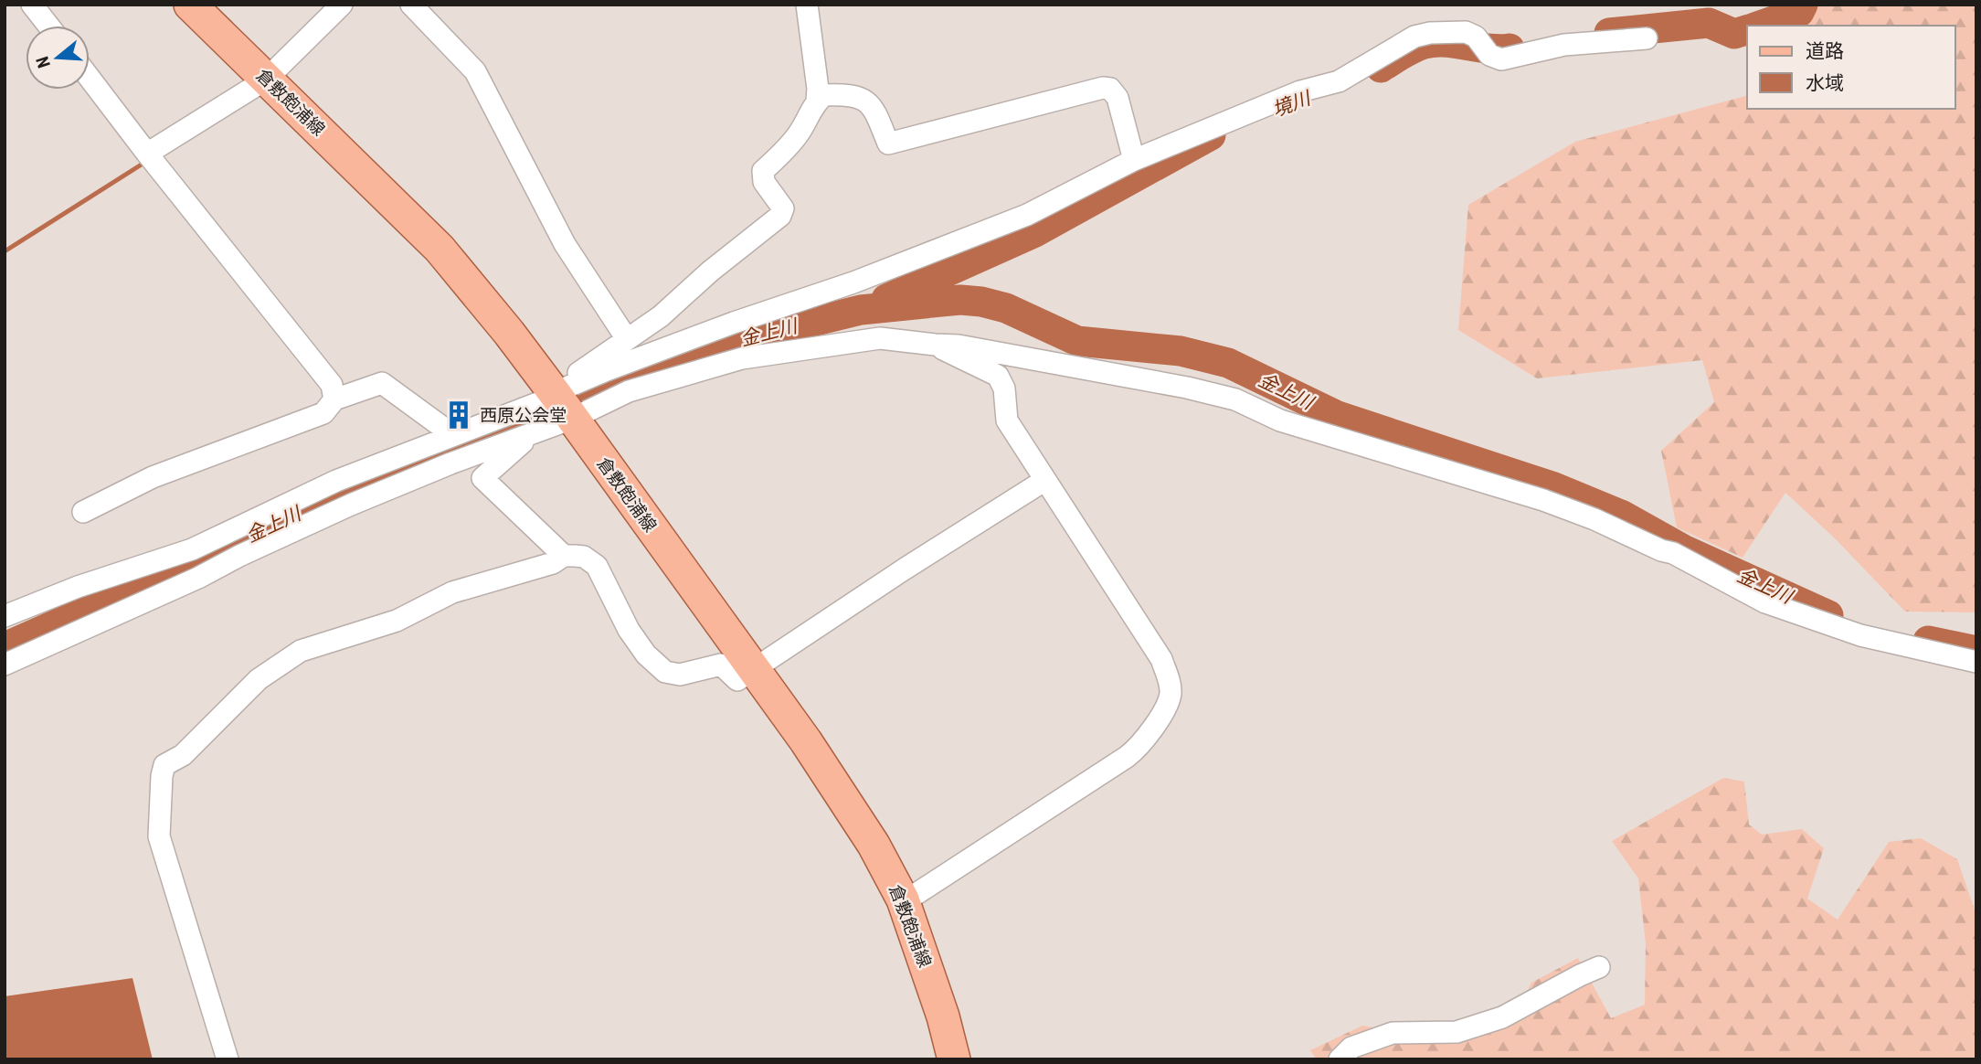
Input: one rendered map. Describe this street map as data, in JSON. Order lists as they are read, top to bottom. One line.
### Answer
{"streets":{"main road":["倉敷飽浦線"]},"water":["境川","金上川"],"places":{"building":["西原公会堂"]},"legend":["道路","水域"],"north":"left"}
